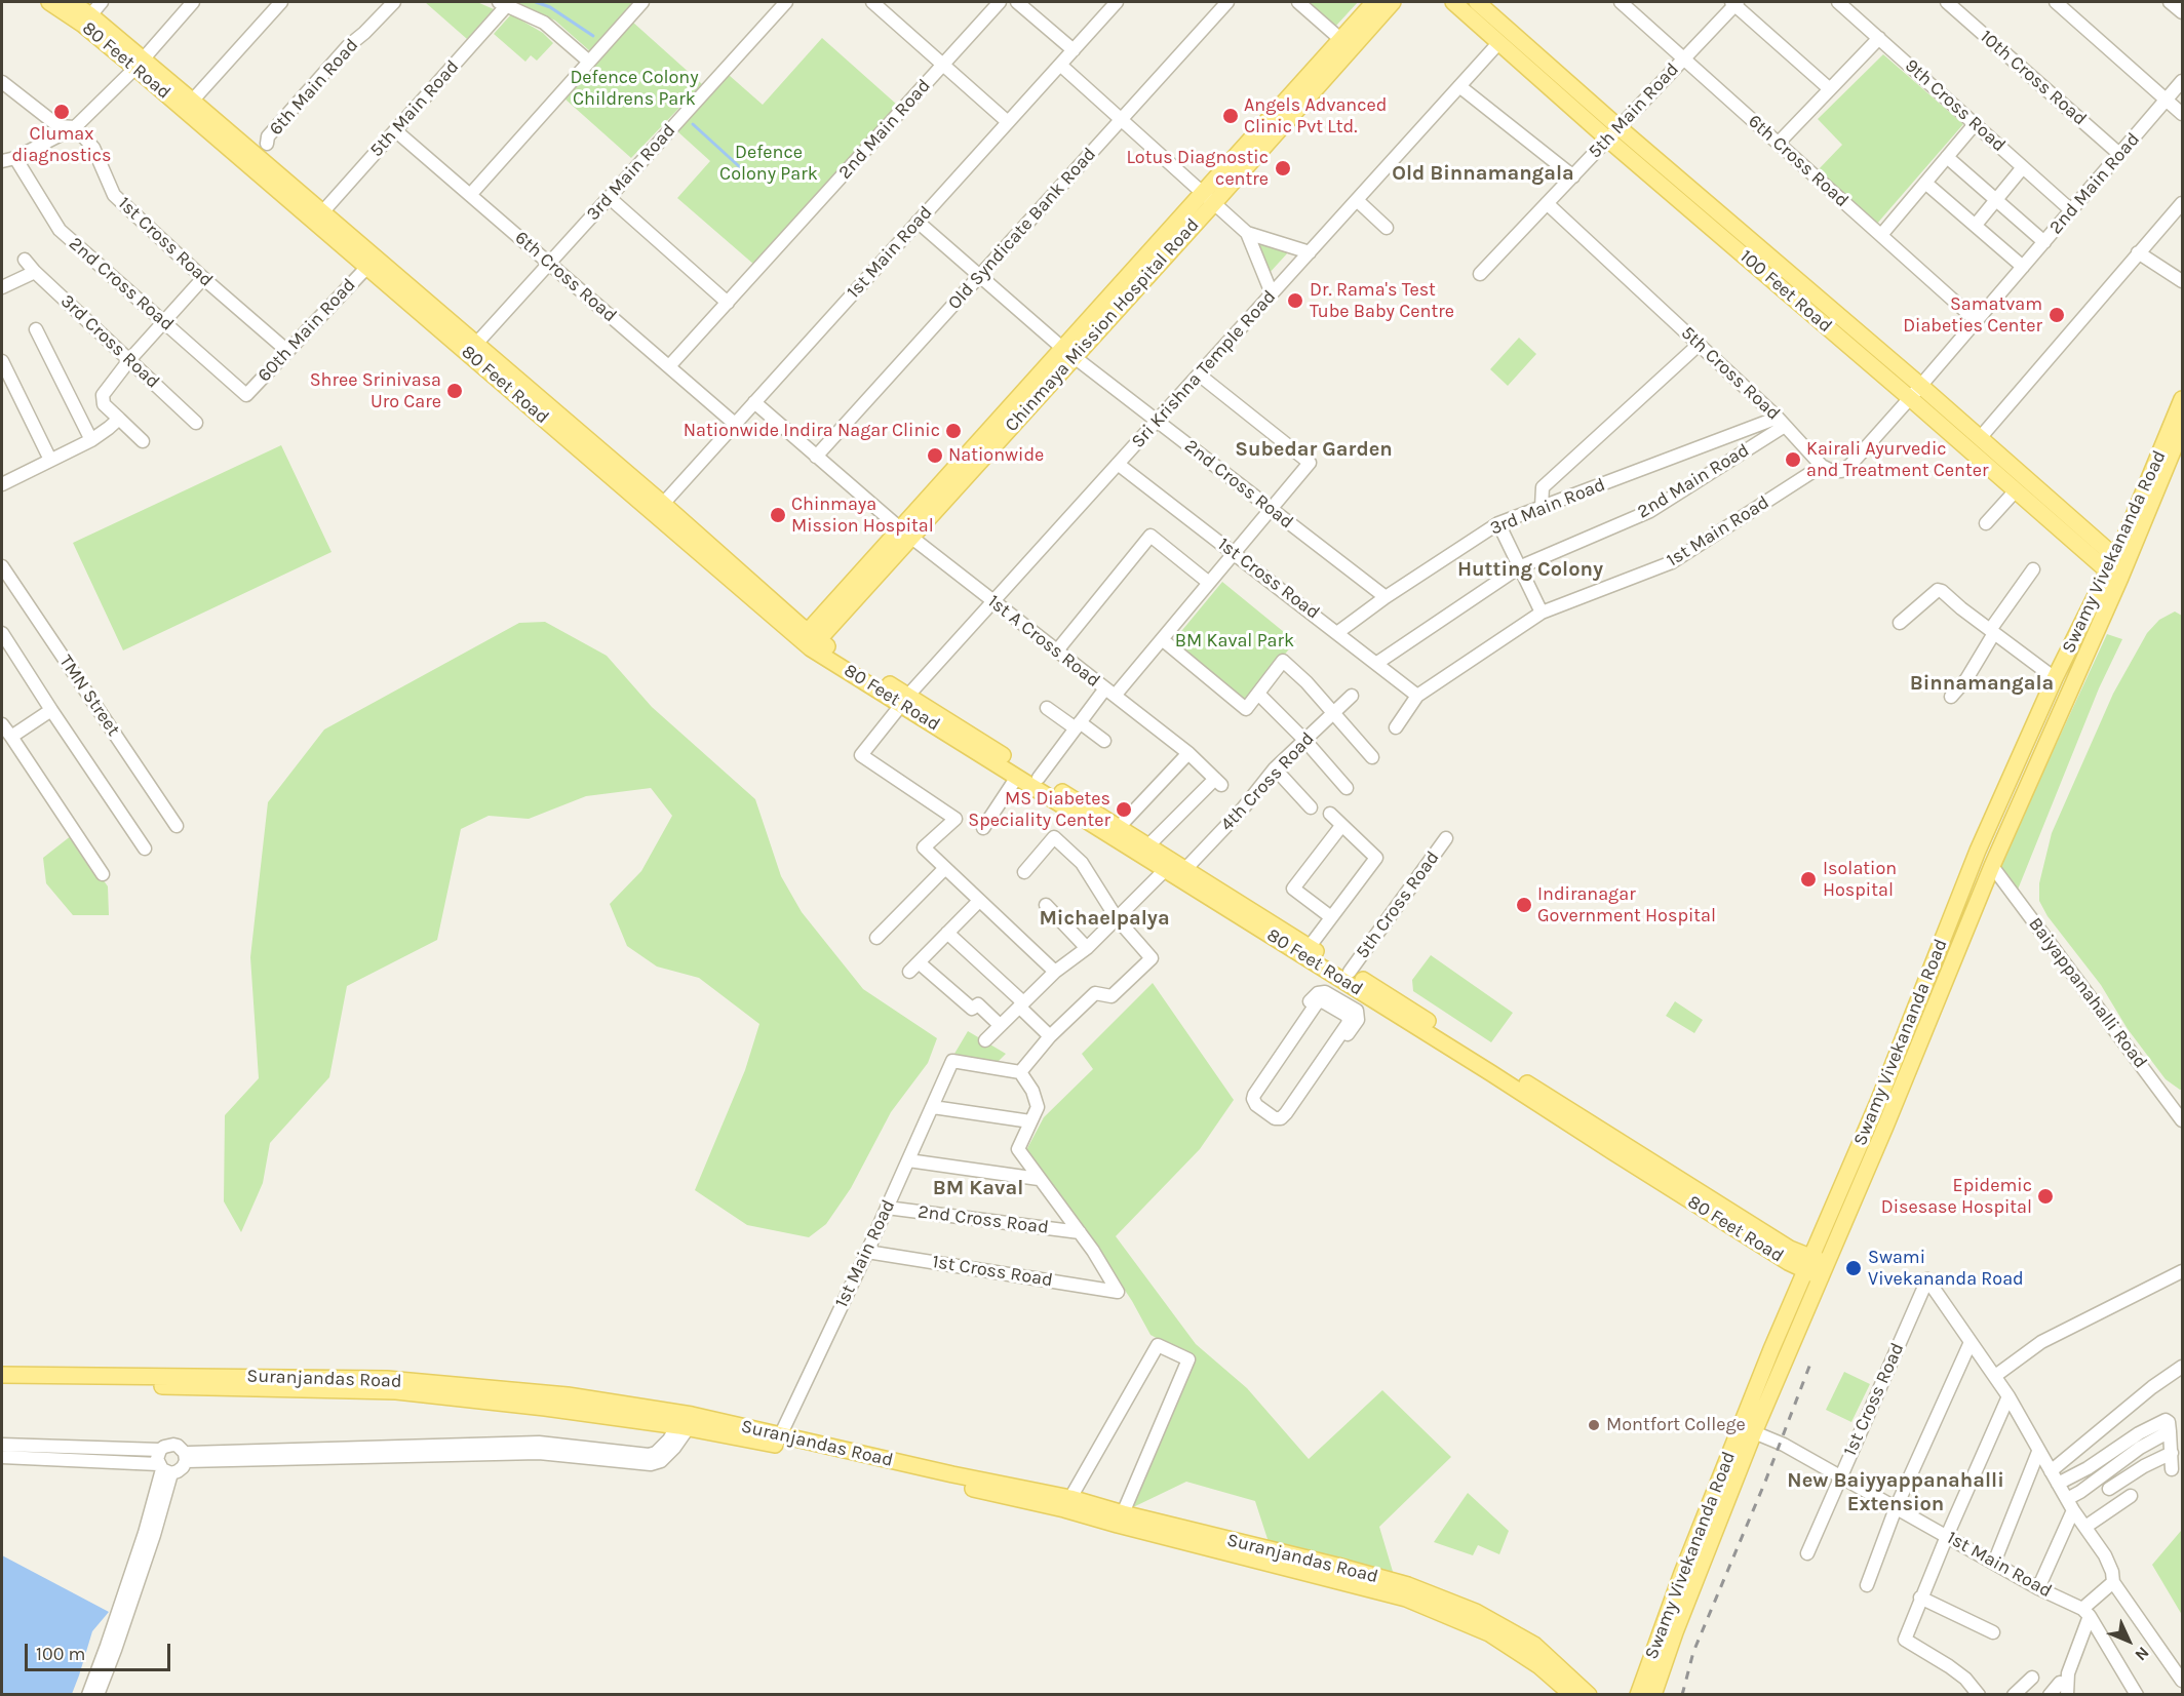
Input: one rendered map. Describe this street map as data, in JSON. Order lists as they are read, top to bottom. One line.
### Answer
{"streets":{"main road":["80 Feet Road","100 Feet Road","Chinmaya Mission Hospital Road","Swamy Vivekananda Road","Suranjandas Road"],"street":["10th Cross Road","6th Main Road","9th Cross Road","5th Main Road","2nd Main Road","6th Cross Road","3rd Main Road","Old Syndicate Bank Road","1st Cross Road","1st Main Road","2nd Cross Road","60th Main Road","3rd Cross Road","Sri Krishna Temple Road","5th Cross Road","1st A Cross Road","TMN Street","4th Cross Road","Baiyappanahalli Road"]},"crossings":[["80 Feet Road","6th Main Road"],["80 Feet Road","5th Main Road"],["80 Feet Road","3rd Main Road"],["80 Feet Road","1st Main Road"],["80 Feet Road","Chinmaya Mission Hospital Road"],["80 Feet Road","60th Main Road"],["80 Feet Road","Sri Krishna Temple Road"],["80 Feet Road","5th Cross Road"],["80 Feet Road","Swamy Vivekananda Road"],["80 Feet Road","1st A Cross Road"],["80 Feet Road","4th Cross Road"],["10th Cross Road","2nd Main Road"],["9th Cross Road","2nd Main Road"],["5th Main Road","6th Cross Road"],["5th Main Road","100 Feet Road"],["5th Main Road","5th Cross Road"],["2nd Main Road","6th Cross Road"],["2nd Main Road","3rd Main Road"],["2nd Main Road","1st Cross Road"],["2nd Main Road","100 Feet Road"],["2nd Main Road","5th Cross Road"],["6th Cross Road","3rd Main Road"],["6th Cross Road","1st Main Road"],["3rd Main Road","1st Cross Road"],["3rd Main Road","2nd Cross Road"],["3rd Main Road","5th Cross Road"],["1st Cross Road","1st Main Road"],["1st Cross Road","2nd Cross Road"],["1st Cross Road","60th Main Road"],["1st Cross Road","Sri Krishna Temple Road"],["1st Main Road","2nd Cross Road"],["1st Main Road","5th Cross Road"],["1st Main Road","Swamy Vivekananda Road"],["1st Main Road","Suranjandas Road"],["2nd Cross Road","Chinmaya Mission Hospital Road"],["2nd Cross Road","60th Main Road"],["2nd Cross Road","Sri Krishna Temple Road"],["100 Feet Road","Sri Krishna Temple Road"],["100 Feet Road","Swamy Vivekananda Road"],["Chinmaya Mission Hospital Road","1st A Cross Road"],["Sri Krishna Temple Road","1st A Cross Road"],["Swamy Vivekananda Road","Baiyappanahalli Road"]],"districts":["Old Binnamangala","Subedar Garden","Hutting Colony","Binnamangala","Michaelpalya","BM Kaval","New Baiyyappanahalli Extension"],"parks":["Defence Colony Childrens Park","Defence Colony Park","BM Kaval Park"],"places":["Clumax diagnostics","Angels Advanced Clinic Pvt Ltd.","Lotus Diagnostic centre","Dr. Rama's Test Tube Baby Centre","Samatvam Diabeties Center","Shree Srinivasa Uro Care","Nationwide Indira Nagar Clinic","Nationwide","Kairali Ayurvedic and Treatment Center","Chinmaya Mission Hospital","MS Diabetes Speciality Center","Isolation Hospital","Indiranagar Government Hospital","Epidemic Disesase Hospital","Swami Vivekananda Road","Montfort College"],"scale_bar":"100 m","north":"bottom right"}
